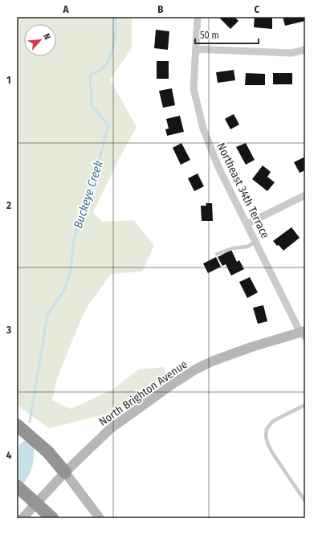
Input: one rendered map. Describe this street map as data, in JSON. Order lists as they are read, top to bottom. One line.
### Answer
{"streets":{"main road":["North Brighton Avenue"],"street":["Northeast 34th Terrace"]},"crossings":[["Northeast 34th Terrace","North Brighton Avenue"]],"water":["Buckeye Creek"],"scale_bar":"50 m","north":"top right","grid":{"columns":["A","B","C"],"rows":["1","2","3","4"]}}
